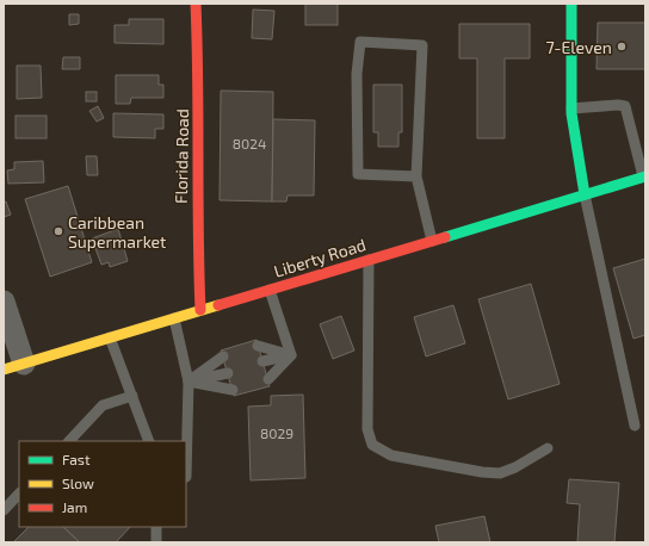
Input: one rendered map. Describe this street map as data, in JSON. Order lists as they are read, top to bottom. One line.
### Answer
{"streets":{"main road":["Florida Road","Liberty Road"]},"crossings":[["Florida Road","Liberty Road"]],"places":["7-Eleven","Caribbean Supermarket"],"house_numbers":["8024","8029"],"legend":["Fast","Slow","Jam"]}
